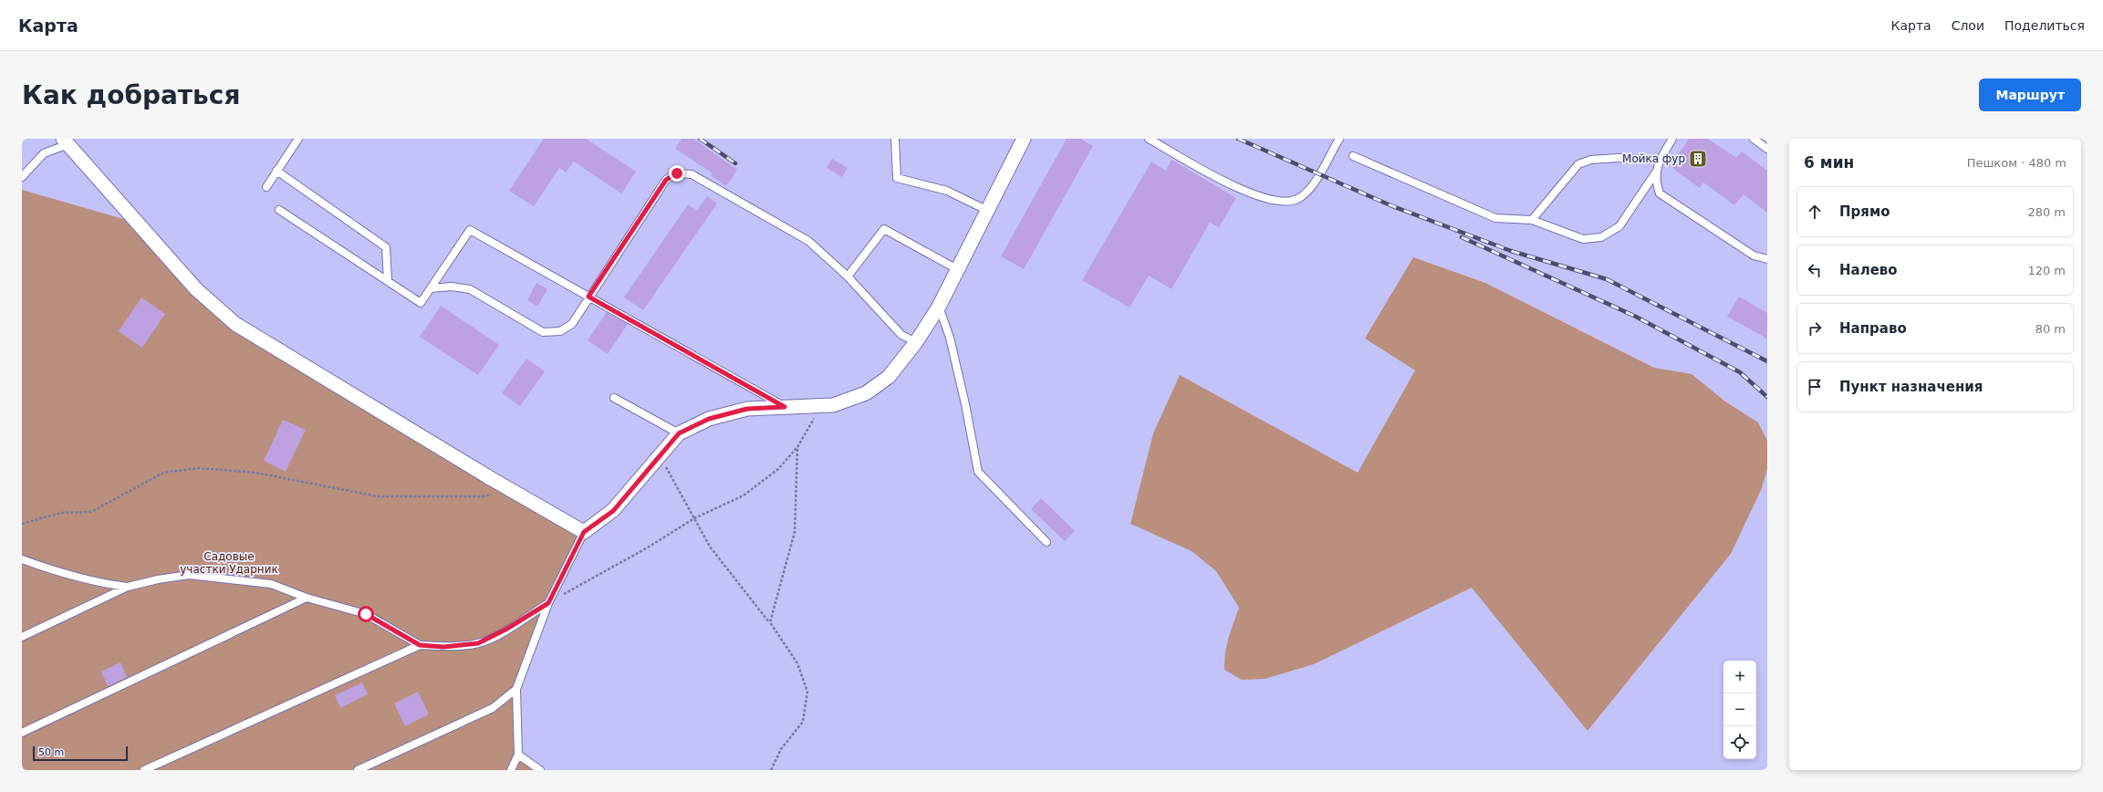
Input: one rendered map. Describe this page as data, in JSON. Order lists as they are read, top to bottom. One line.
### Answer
{"parks":["Садовые участки Ударник"],"places":{"building":["Мойка фур"]},"scale_bar":"50 m","page":{"header":"Карта","nav":["Карта","Слои","Поделиться"],"buttons":"Маршрут","title":"Как добраться","heading":["6 мин","Пешком · 480 m"],"list":[["Прямо","280 m"],["Налево","120 m"],["Направо","80 m"],"Пункт назначения"],"map_buttons":["+","−"],"scale":"50 m"}}
